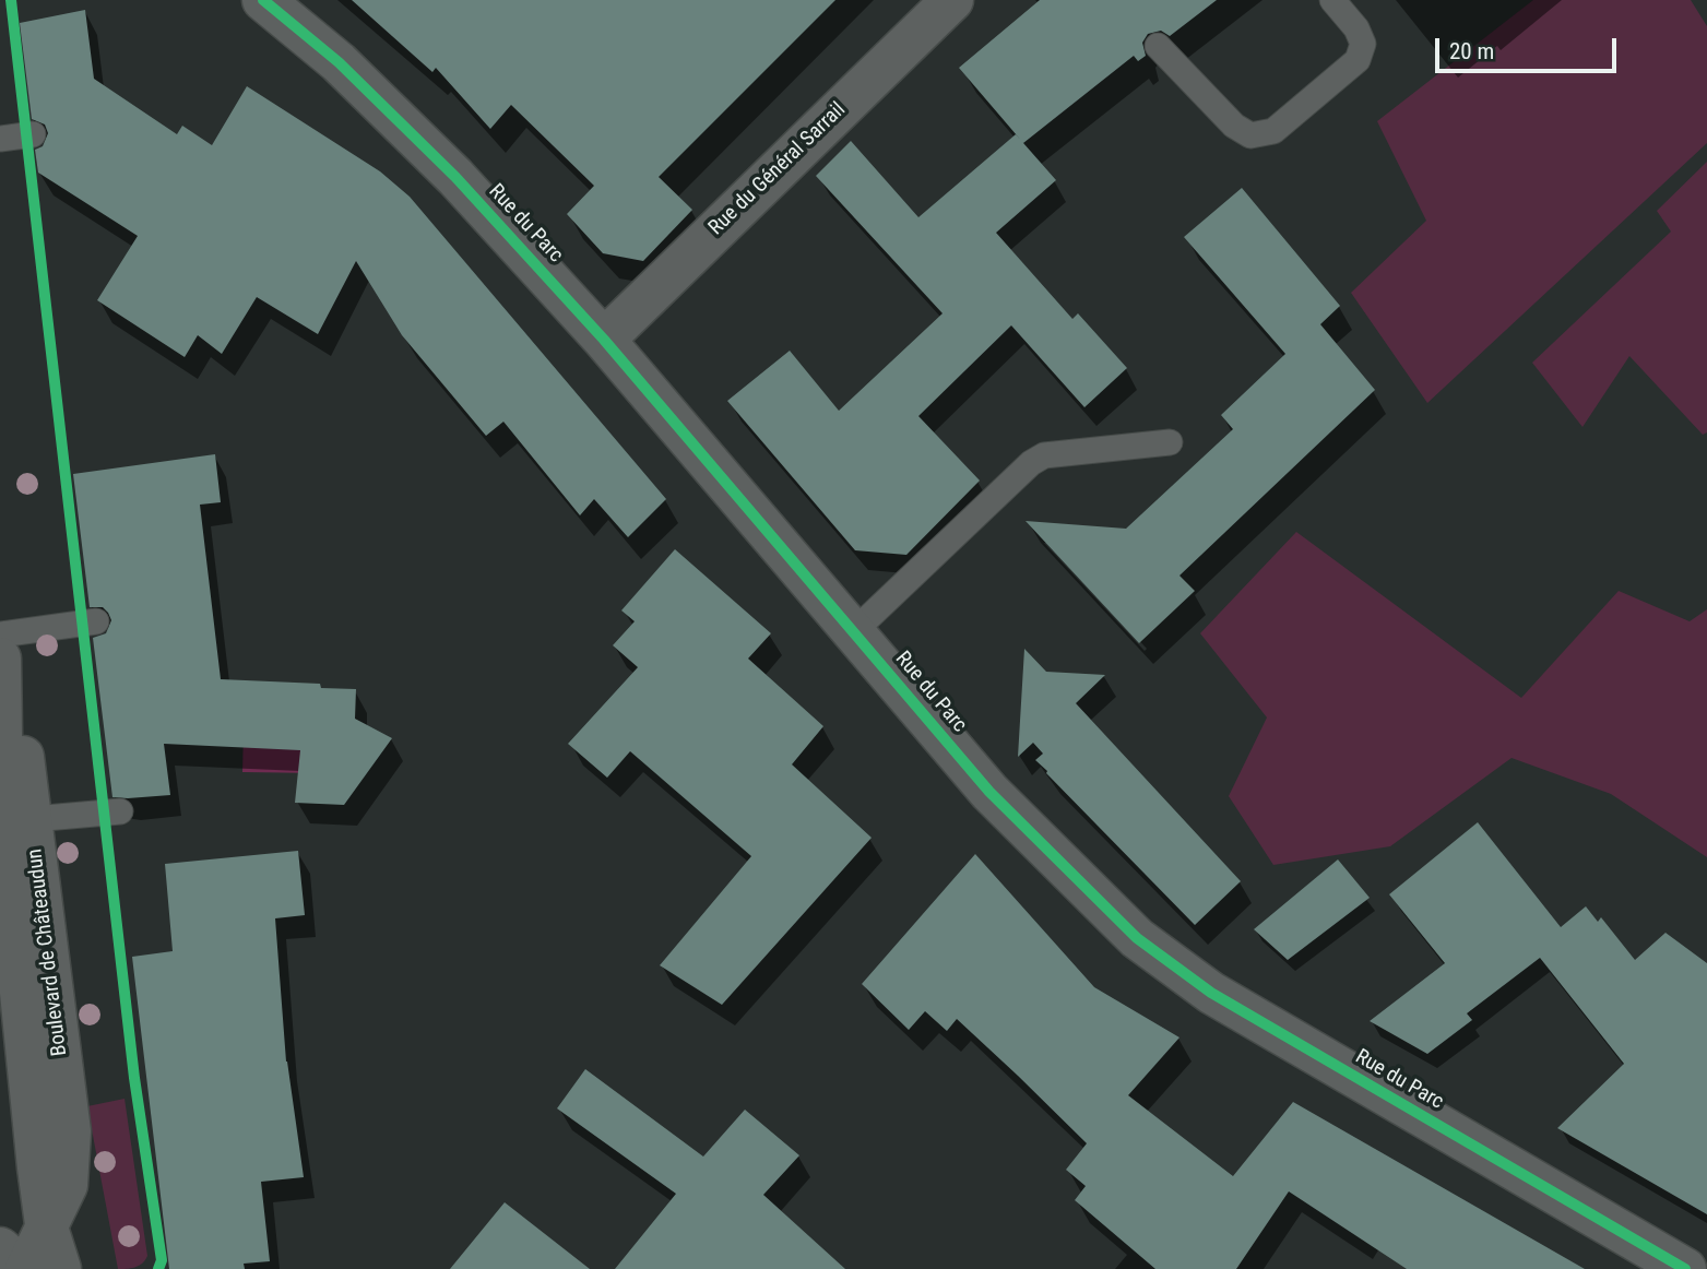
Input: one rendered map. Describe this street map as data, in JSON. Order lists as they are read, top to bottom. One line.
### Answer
{"streets":{"street":["Rue du Général Sarrail","Rue du Parc","Boulevard de Châteaudun"]},"crossings":[["Rue du Général Sarrail","Rue du Parc"]],"scale_bar":"20 m"}
